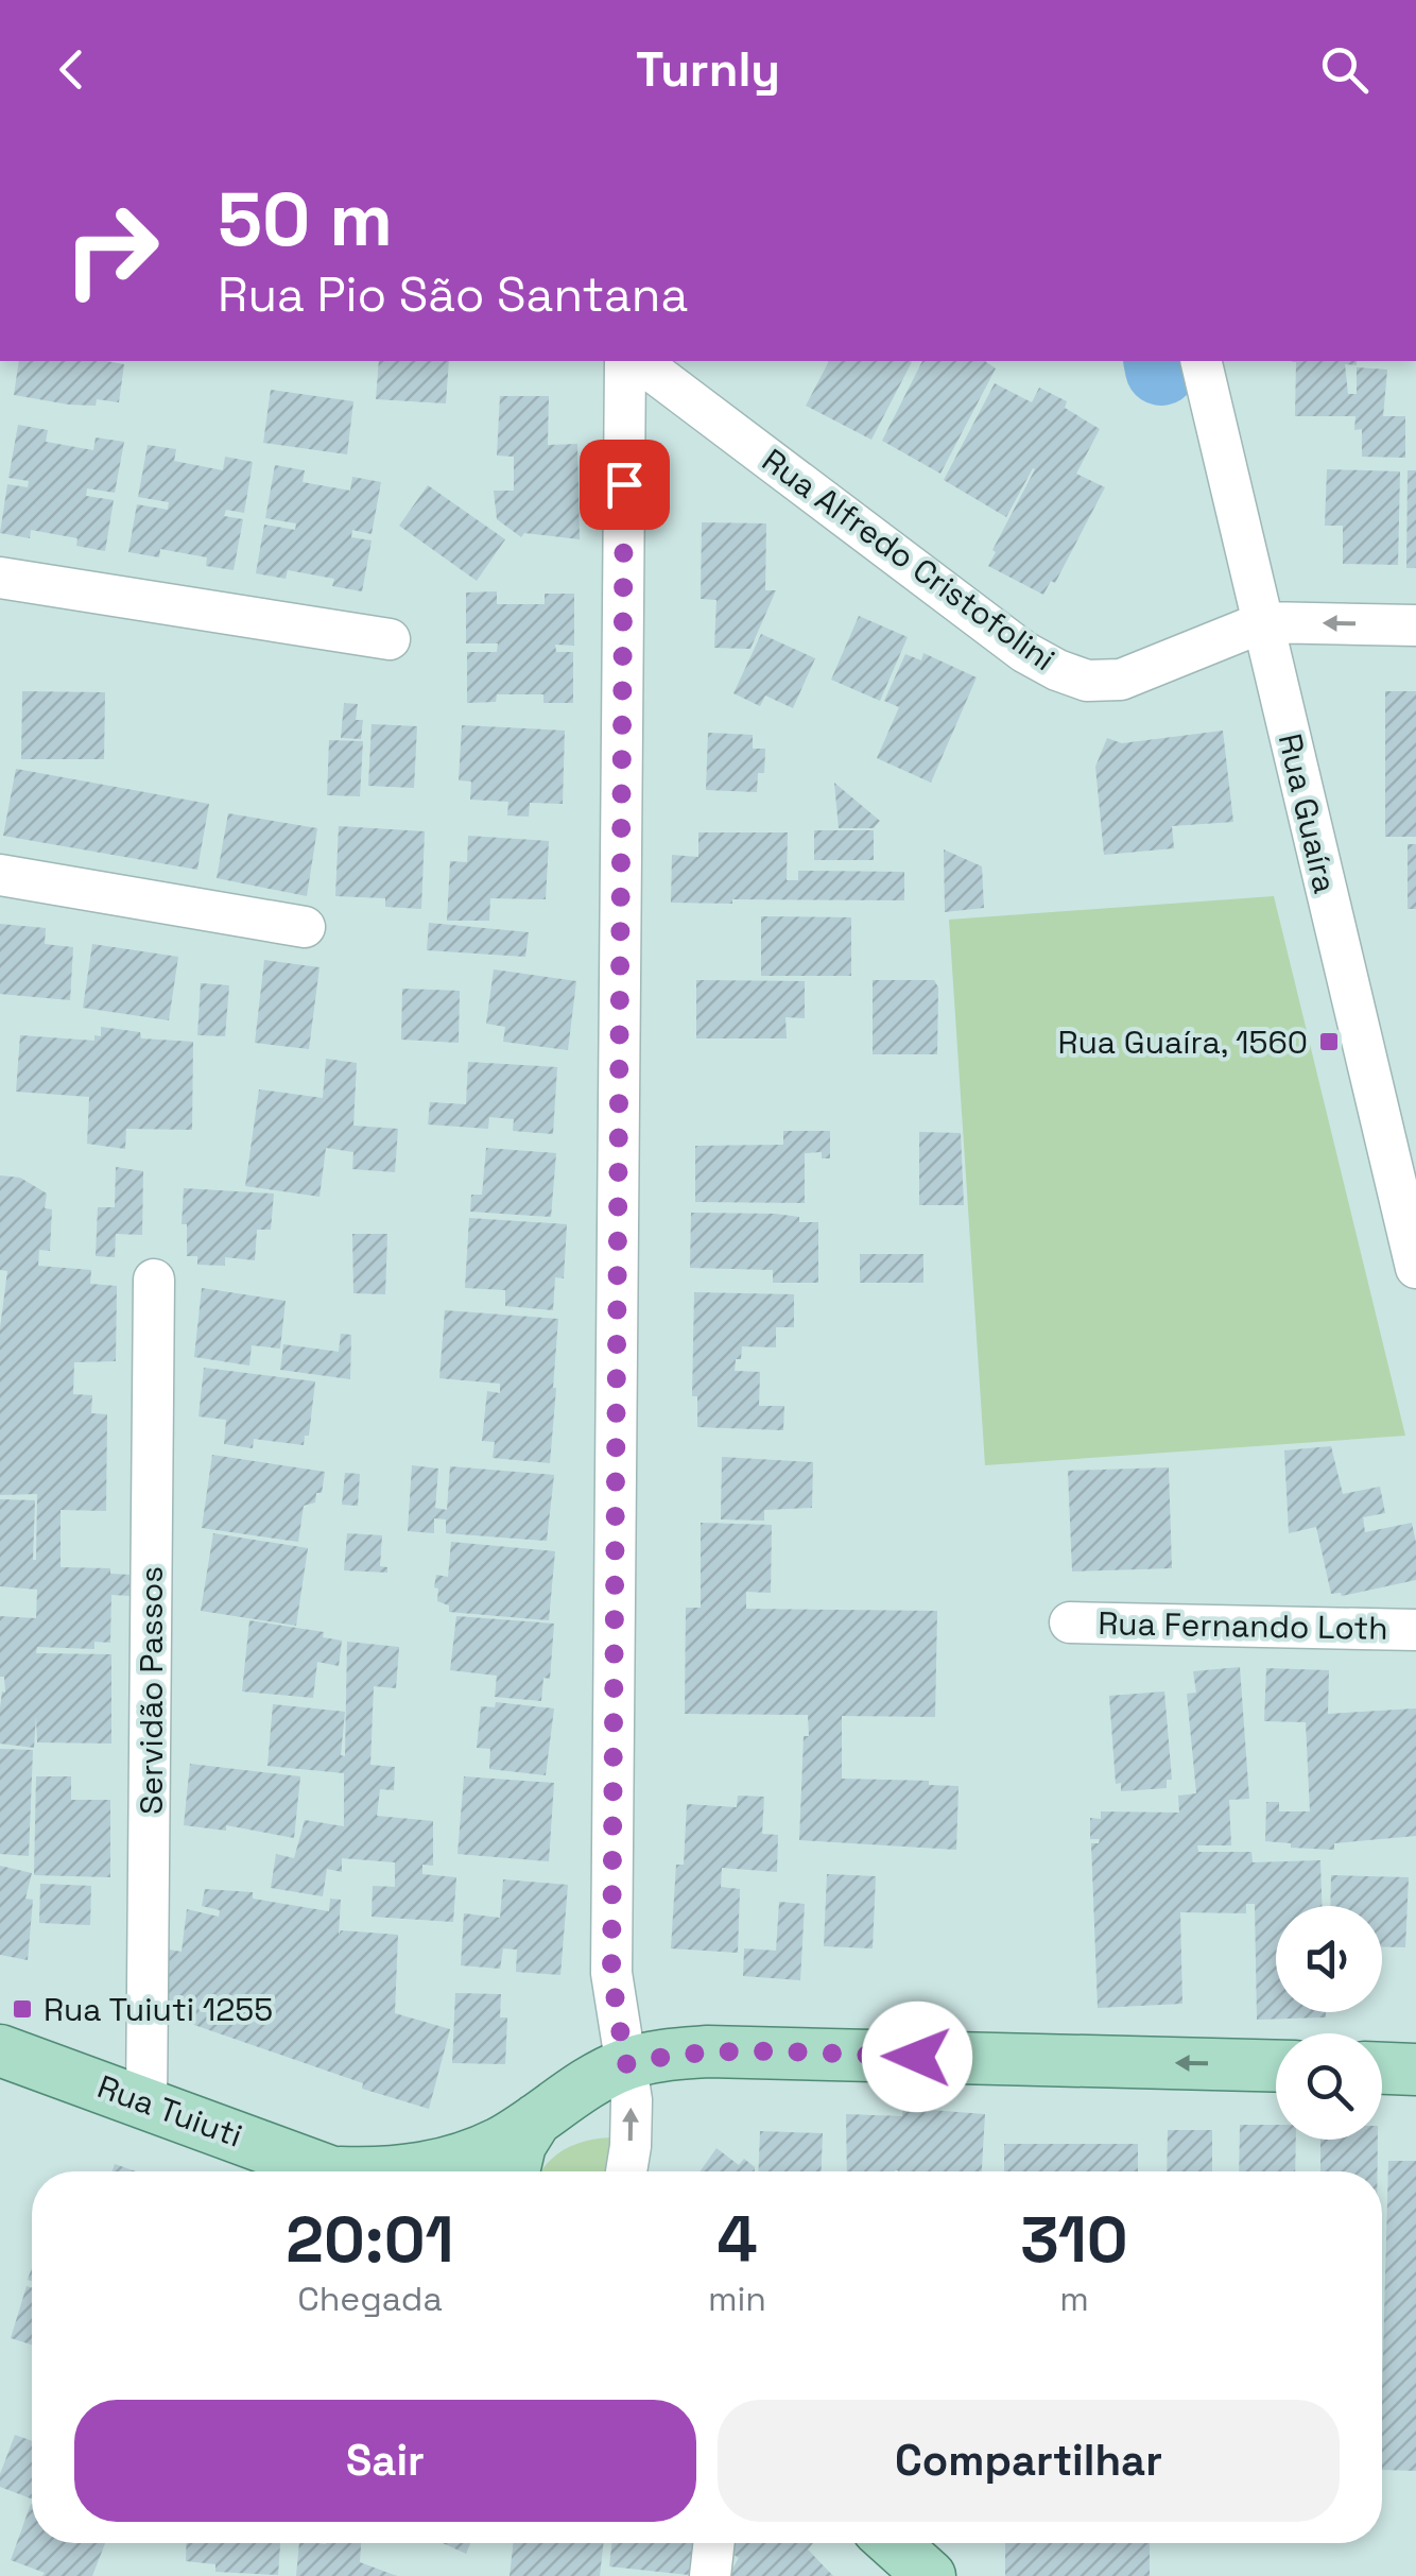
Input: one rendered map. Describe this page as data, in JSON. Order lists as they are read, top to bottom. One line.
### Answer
{"streets":{"main road":["Rua Tuiuti"],"street":["Rua Alfredo Cristofolini","Rua Guaíra","Rua Fernando Loth","Servidão Passos"]},"crossings":[["Rua Alfredo Cristofolini","Rua Guaíra"],["Servidão Passos","Rua Tuiuti"]],"one_way":["Rua Tuiuti"],"places":{"transit":["Rua Guaíra, 1560","Rua Tuiuti 1255"]},"page":{"header":"Turnly","turn":["50 m","Rua Pio São Santana"],"eta":["20:01","Chegada","4","min","310","m"],"buttons":["Sair","Compartilhar"]}}
